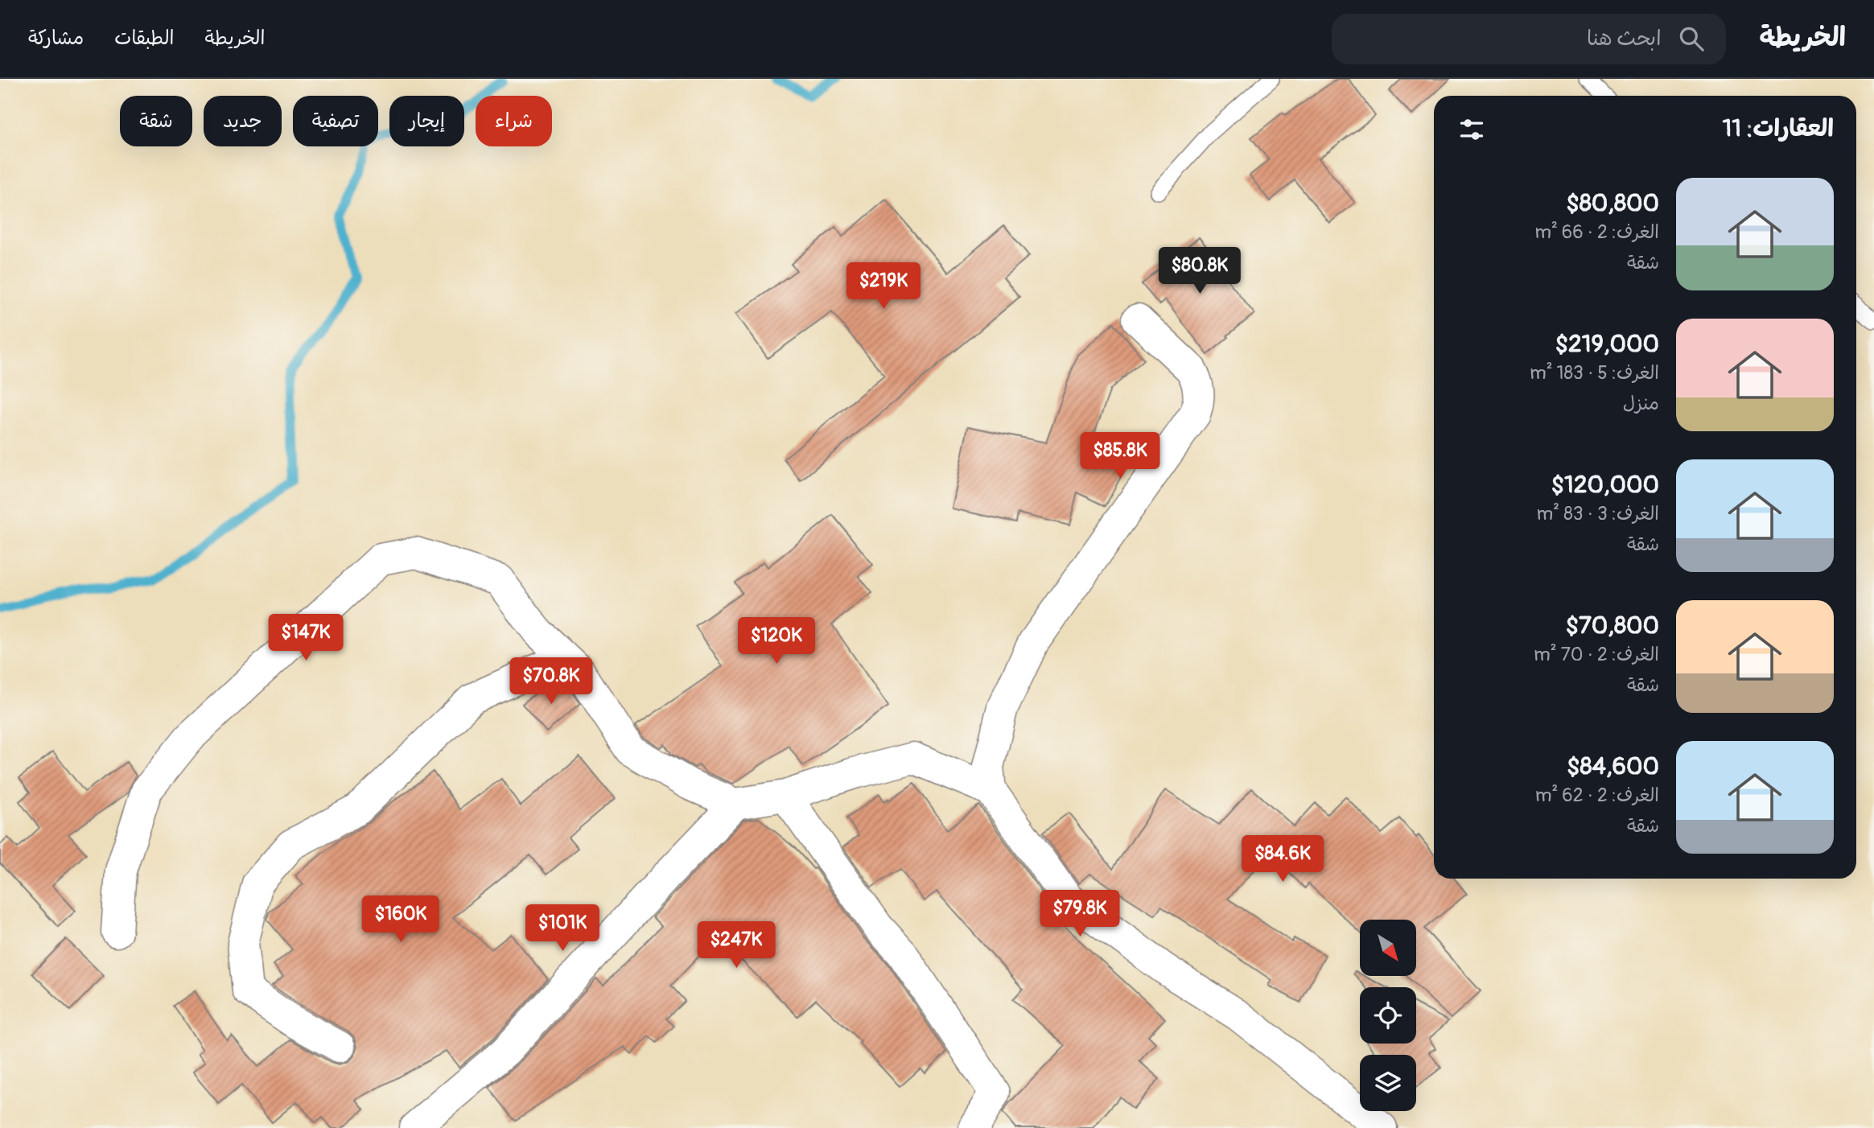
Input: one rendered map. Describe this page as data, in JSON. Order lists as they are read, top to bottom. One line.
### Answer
{"north":"bottom right","page":{"header":"الخريطة","search":"ابحث هنا","nav":["الخريطة","الطبقات","مشاركة"],"chip":["شراء","إيجار","تصفية","جديد","شقة"],"heading":"العقارات: 11","list":[{"name":"$80,800","note":"الغرف: 2 · 66 m² · شقة"},{"name":"$219,000","note":"الغرف: 5 · 183 m² · منزل"},{"name":"$120,000","note":"الغرف: 3 · 83 m² · شقة"},{"name":"$70,800","note":"الغرف: 2 · 70 m² · شقة"},{"name":"$84,600","note":"الغرف: 2 · 62 m² · شقة"}],"price":["$80.8K","$219K","$85.8K","$147K","$120K","$70.8K","$84.6K","$79.8K","$160K","$101K","$247K"]}}
